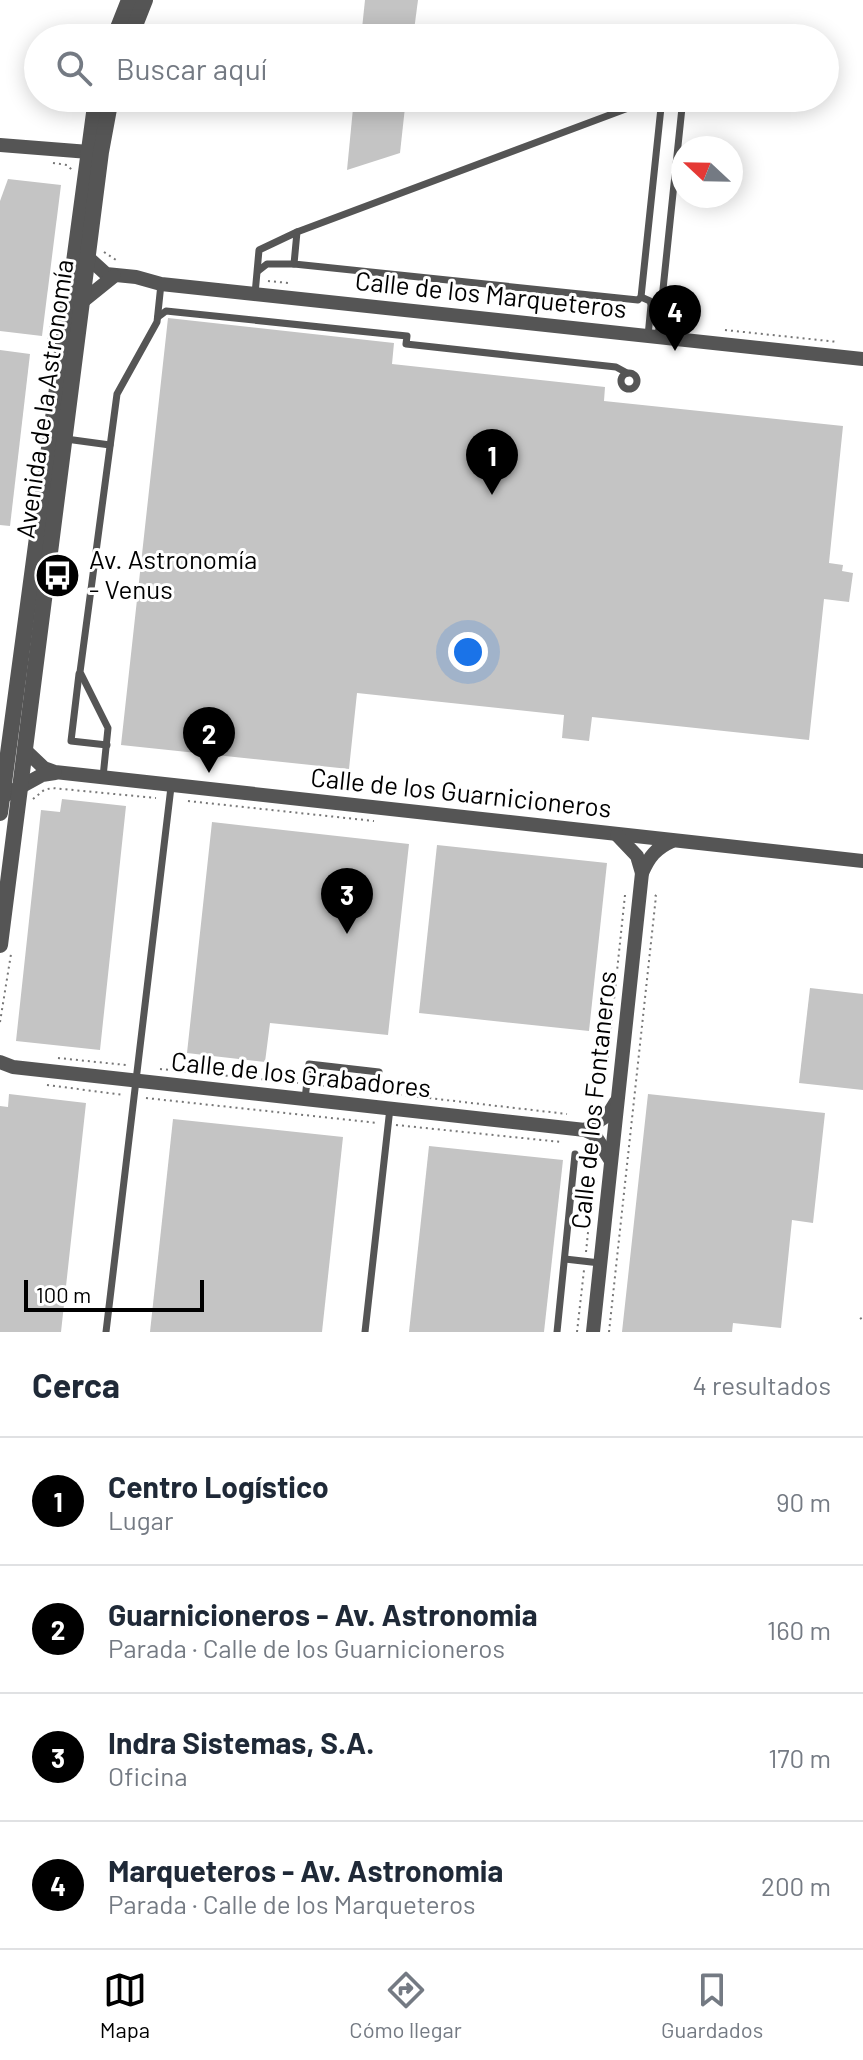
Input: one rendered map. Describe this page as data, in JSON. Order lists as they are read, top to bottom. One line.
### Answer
{"streets":{"street":["Calle de los Marqueteros","Avenida de la Astronomía","Calle de los Guarnicioneros","Calle de los Grabadores","Calle de los Fontaneros"]},"crossings":[["Calle de los Marqueteros","Avenida de la Astronomía"],["Avenida de la Astronomía","Calle de los Guarnicioneros"]],"places":{"bus stop":["Av. Astronomía - Venus"]},"scale_bar":"100 m","north":"left","page":{"search":"Buscar aquí","pins":["4","1","2","3"],"scale":"100 m","heading":["Cerca","4 resultados"],"list":[{"mark":"1","name":"Centro Logístico","note":"Lugar","value":"90 m"},{"mark":"2","name":"Guarnicioneros - Av. Astronomia","note":"Parada · Calle de los Guarnicioneros","value":"160 m"},{"mark":"3","name":"Indra Sistemas, S.A.","note":"Oficina","value":"170 m"},{"mark":"4","name":"Marqueteros - Av. Astronomia","note":"Parada · Calle de los Marqueteros","value":"200 m"}],"nav":["Mapa","Cómo llegar","Guardados"]}}
